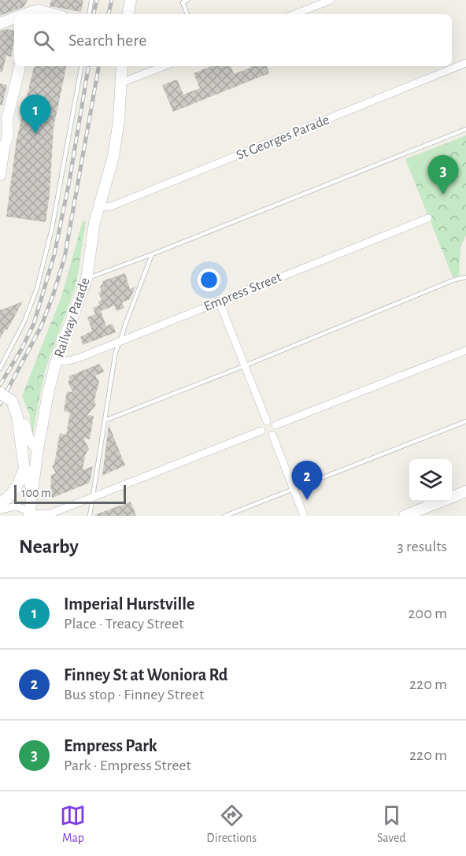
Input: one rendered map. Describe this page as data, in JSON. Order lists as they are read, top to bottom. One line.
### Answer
{"streets":{"street":["St Georges Parade","Empress Street","Railway Parade"]},"crossings":[["St Georges Parade","Railway Parade"],["Empress Street","Railway Parade"]],"scale_bar":"100 m","page":{"search":"Search here","pins":["1","3","2"],"scale":"100 m","heading":["Nearby","3 results"],"list":[{"mark":"1","name":"Imperial Hurstville","note":"Place · Treacy Street","value":"200 m"},{"mark":"2","name":"Finney St at Woniora Rd","note":"Bus stop · Finney Street","value":"220 m"},{"mark":"3","name":"Empress Park","note":"Park · Empress Street","value":"220 m"}],"nav":["Map","Directions","Saved"]}}
